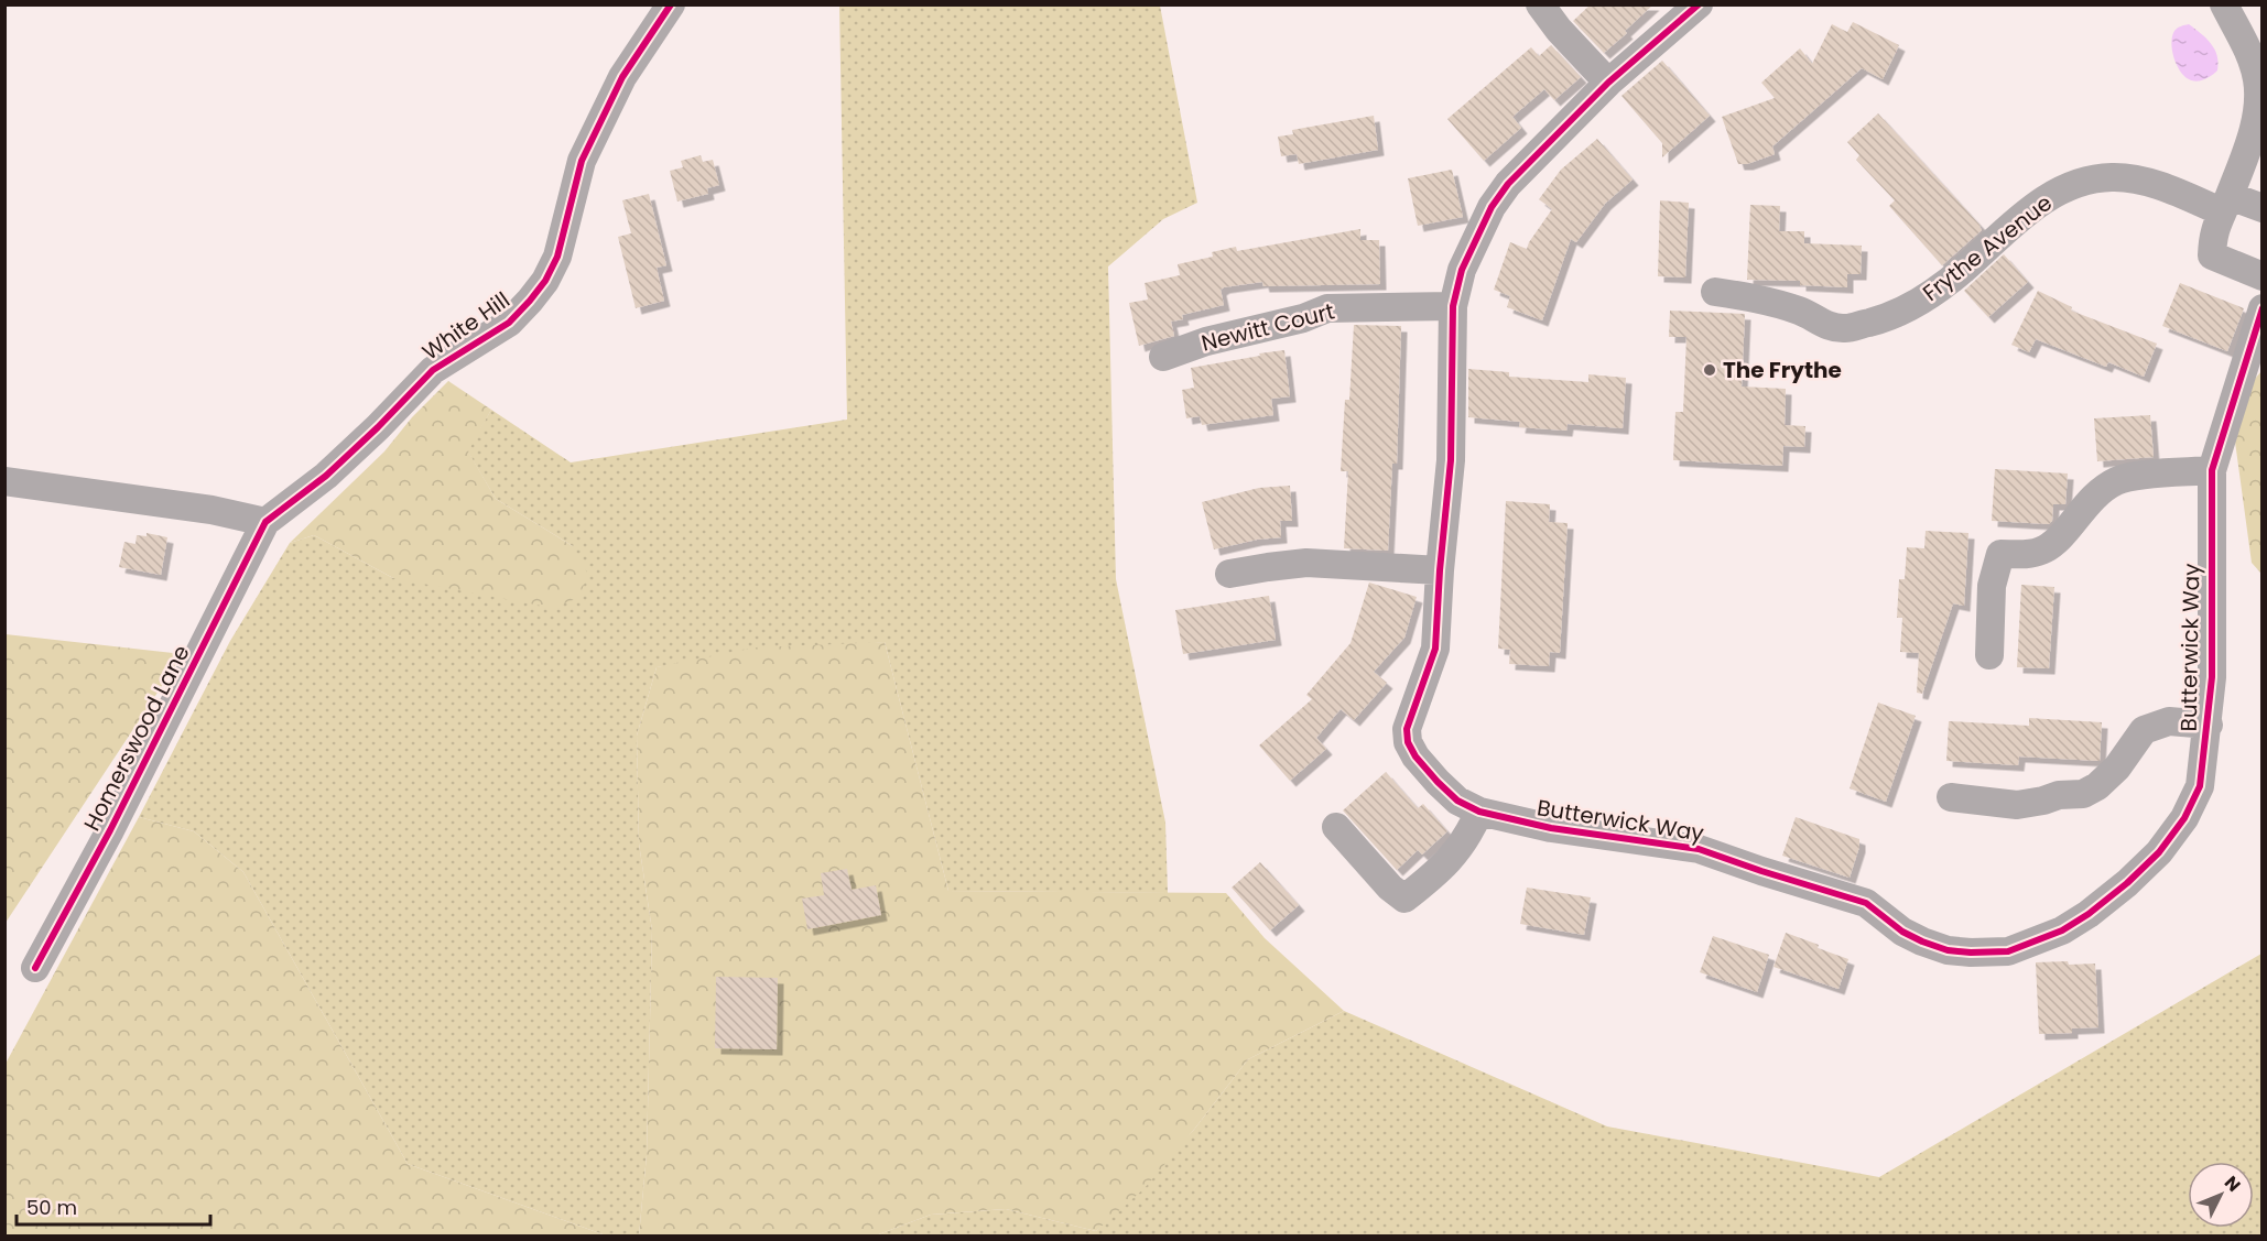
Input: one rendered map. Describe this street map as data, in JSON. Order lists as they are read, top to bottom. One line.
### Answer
{"streets":{"street":["Frythe Avenue","White Hill","Newitt Court","Butterwick Way","Homerswood Lane"]},"crossings":[["White Hill","Homerswood Lane"],["Newitt Court","Butterwick Way"]],"places":["The Frythe"],"scale_bar":"50 m","north":"top right"}
